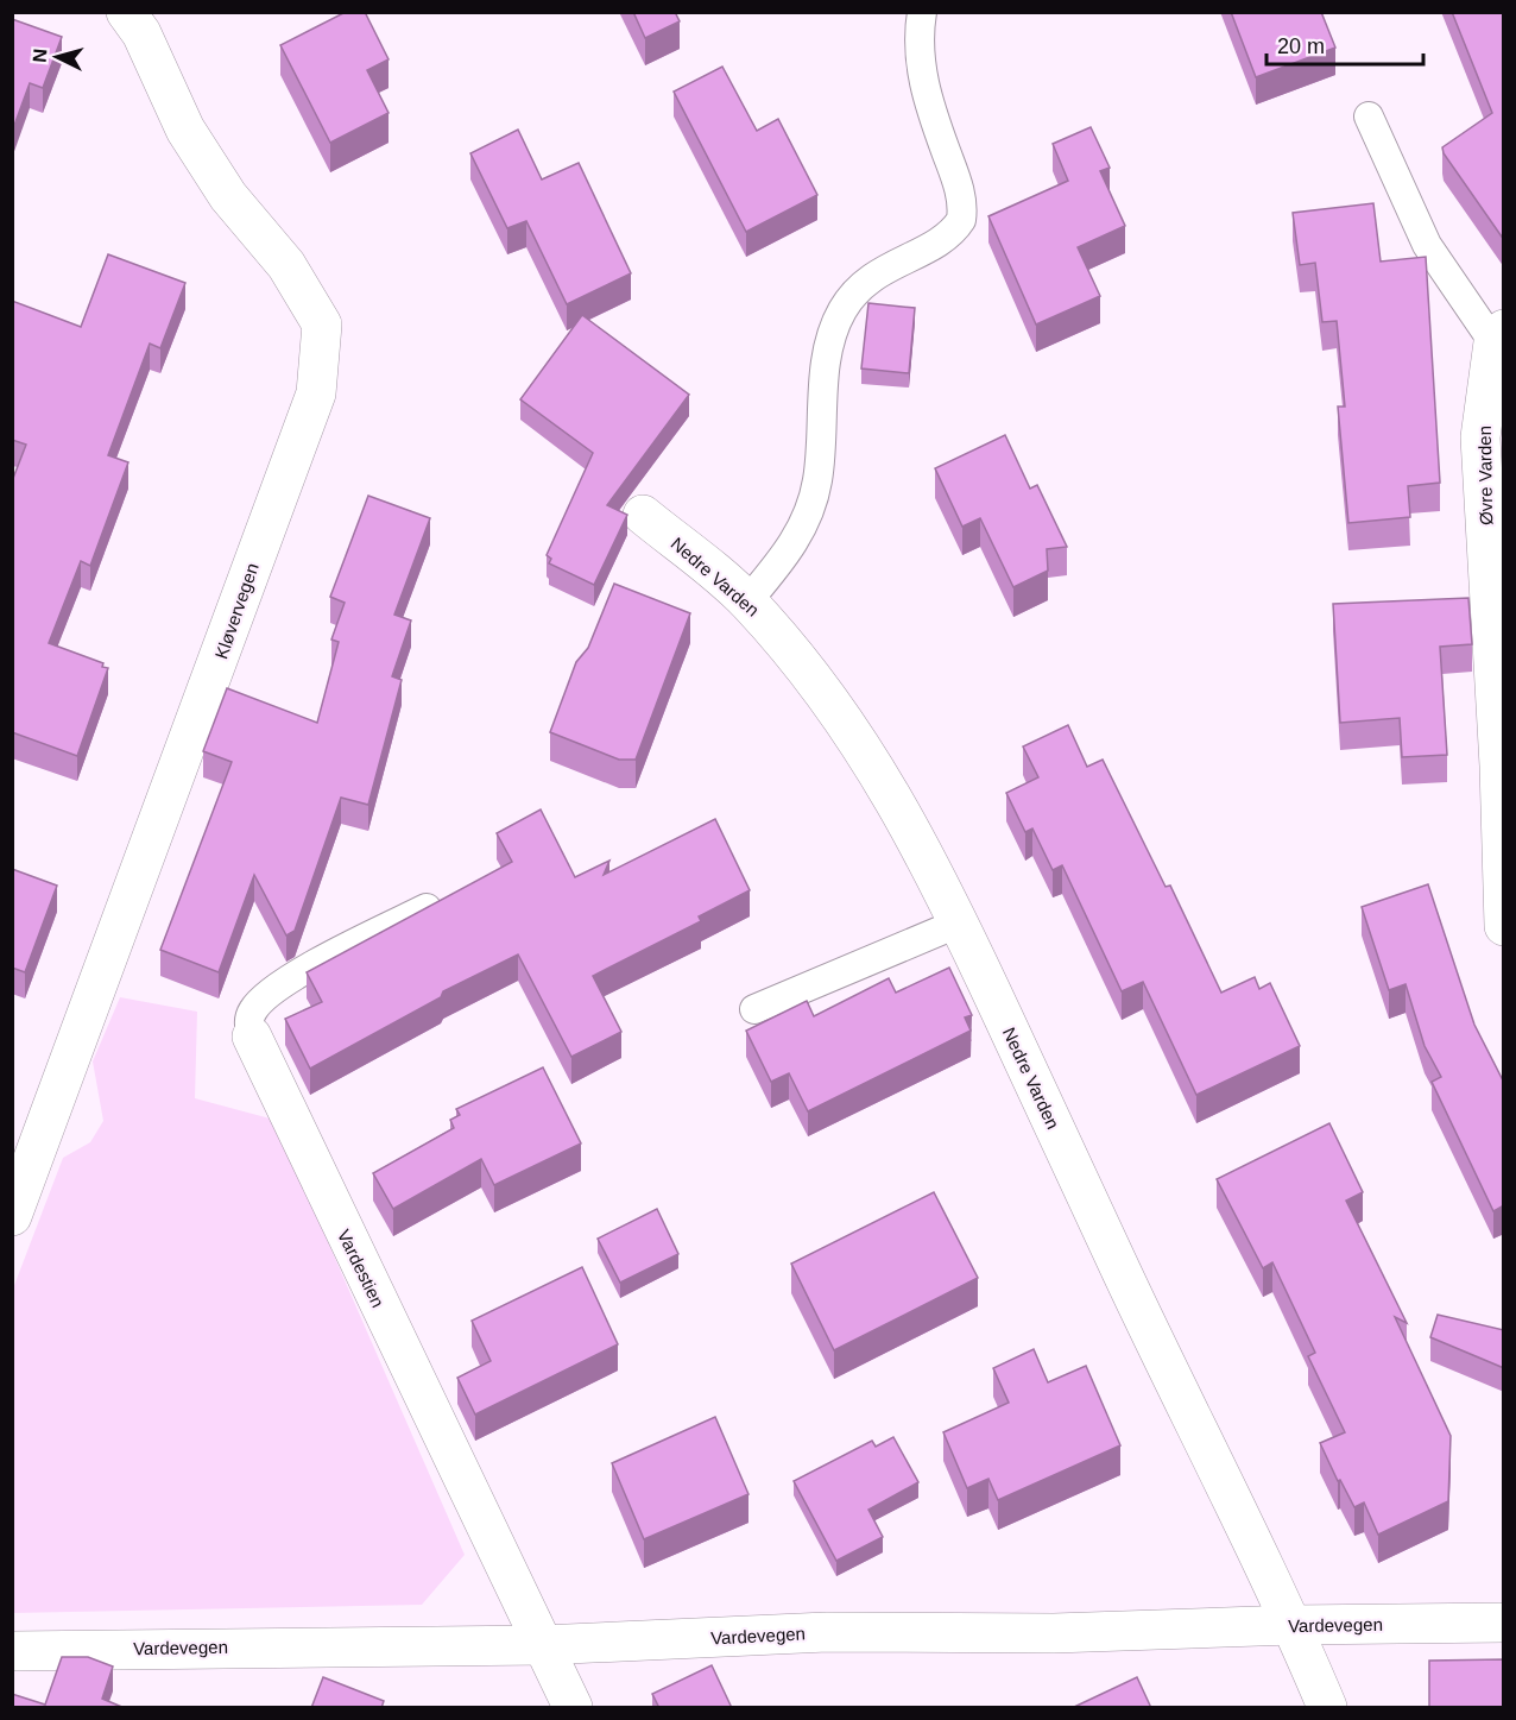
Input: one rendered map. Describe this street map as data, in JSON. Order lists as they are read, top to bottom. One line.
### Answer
{"streets":{"street":["Øvre Varden","Nedre Varden","Kløvervegen","Vardestien","Vardevegen"]},"crossings":[["Nedre Varden","Vardevegen"],["Vardestien","Vardevegen"]],"scale_bar":"20 m","north":"left"}
